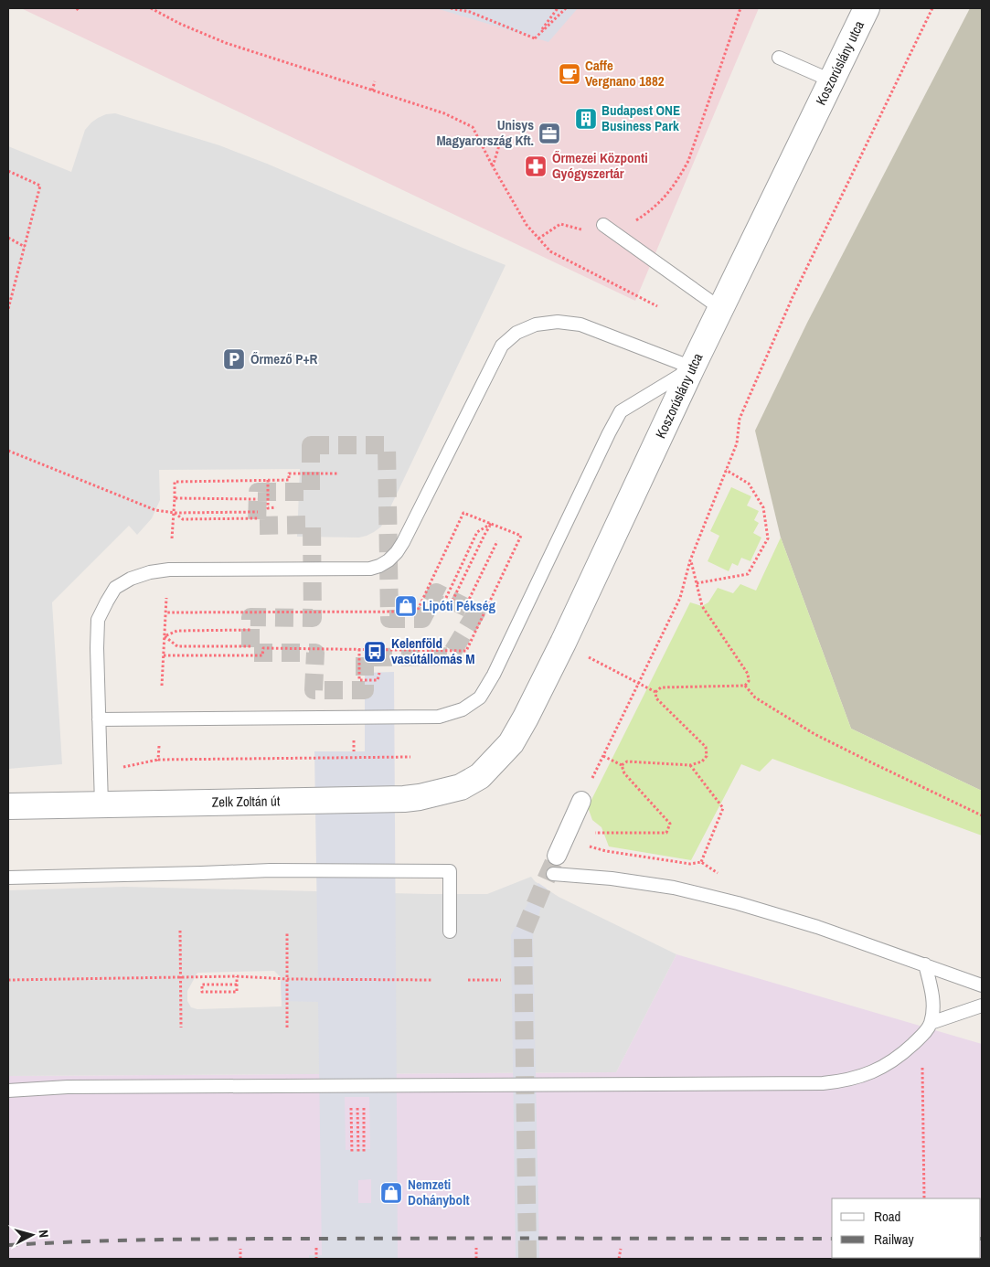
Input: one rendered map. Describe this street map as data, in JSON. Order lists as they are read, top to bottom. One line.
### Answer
{"streets":{"street":["Koszorúslány utca","Zelk Zoltán út"]},"crossings":[["Koszorúslány utca","Zelk Zoltán út"]],"places":{"cafe":["Caffe Vergnano 1882"],"building":["Budapest ONE Business Park"],"office":["Unisys Magyarország Kft."],"pharmacy":["Őrmezei Központi Gyógyszertár"],"parking":["Őrmező P+R"],"shop":["Lipóti Pékség","Nemzeti Dohánybolt"],"bus stop":["Kelenföld vasútállomás M"]},"legend":["Road","Railway"],"north":"right"}
